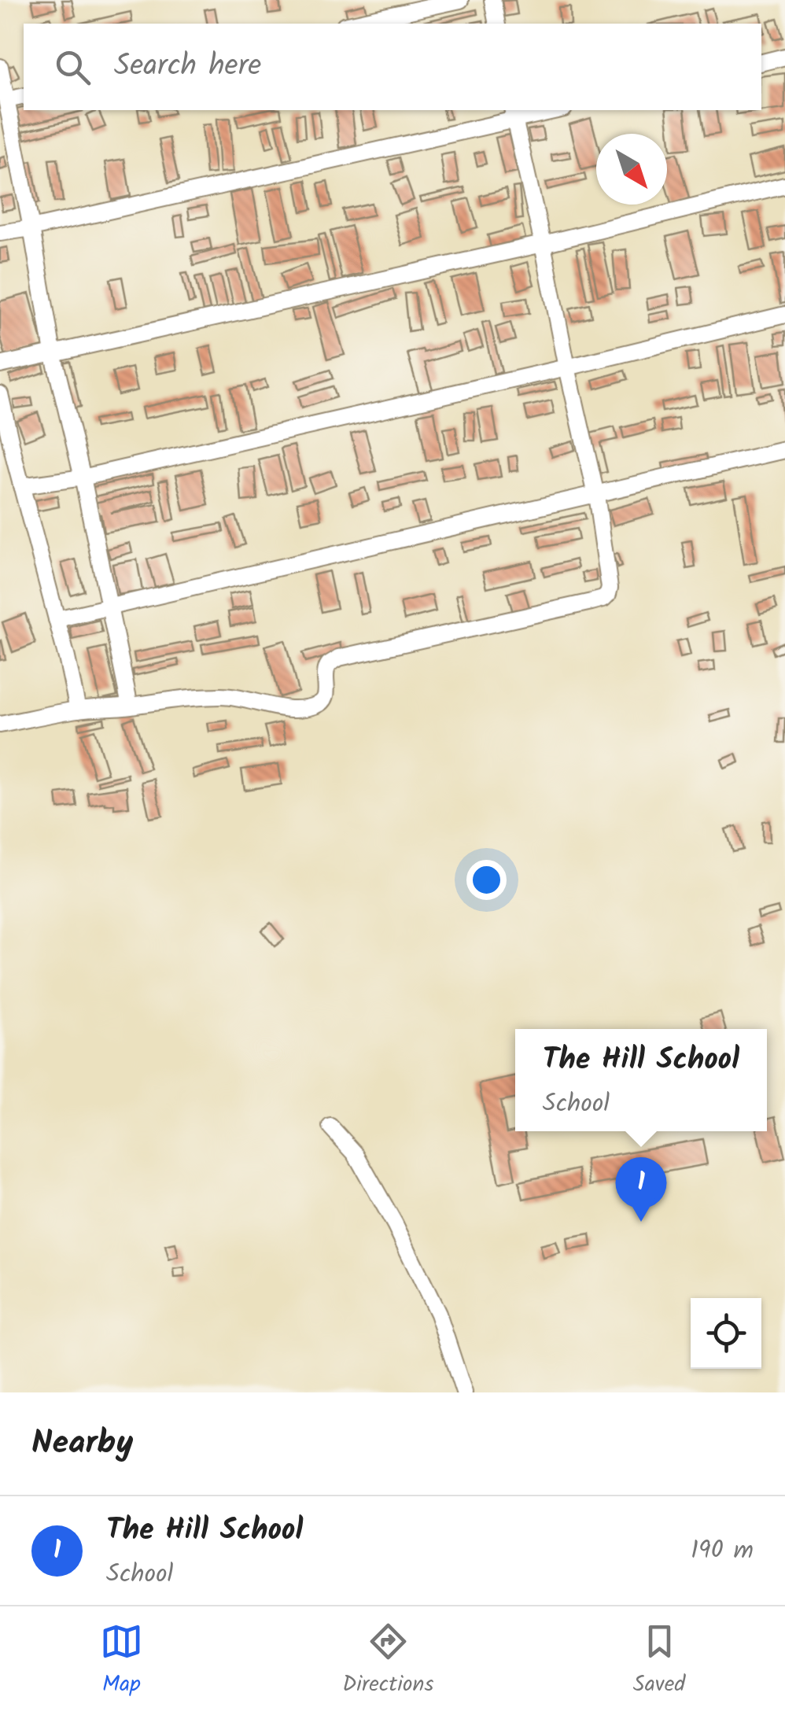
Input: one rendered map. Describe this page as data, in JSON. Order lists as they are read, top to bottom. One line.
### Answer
{"north":"bottom right","page":{"search":"Search here","popup":["The Hill School","School"],"pins":"1","heading":"Nearby","list":[{"mark":"1","name":"The Hill School","note":"School","value":"190 m"}],"nav":["Map","Directions","Saved"]}}
